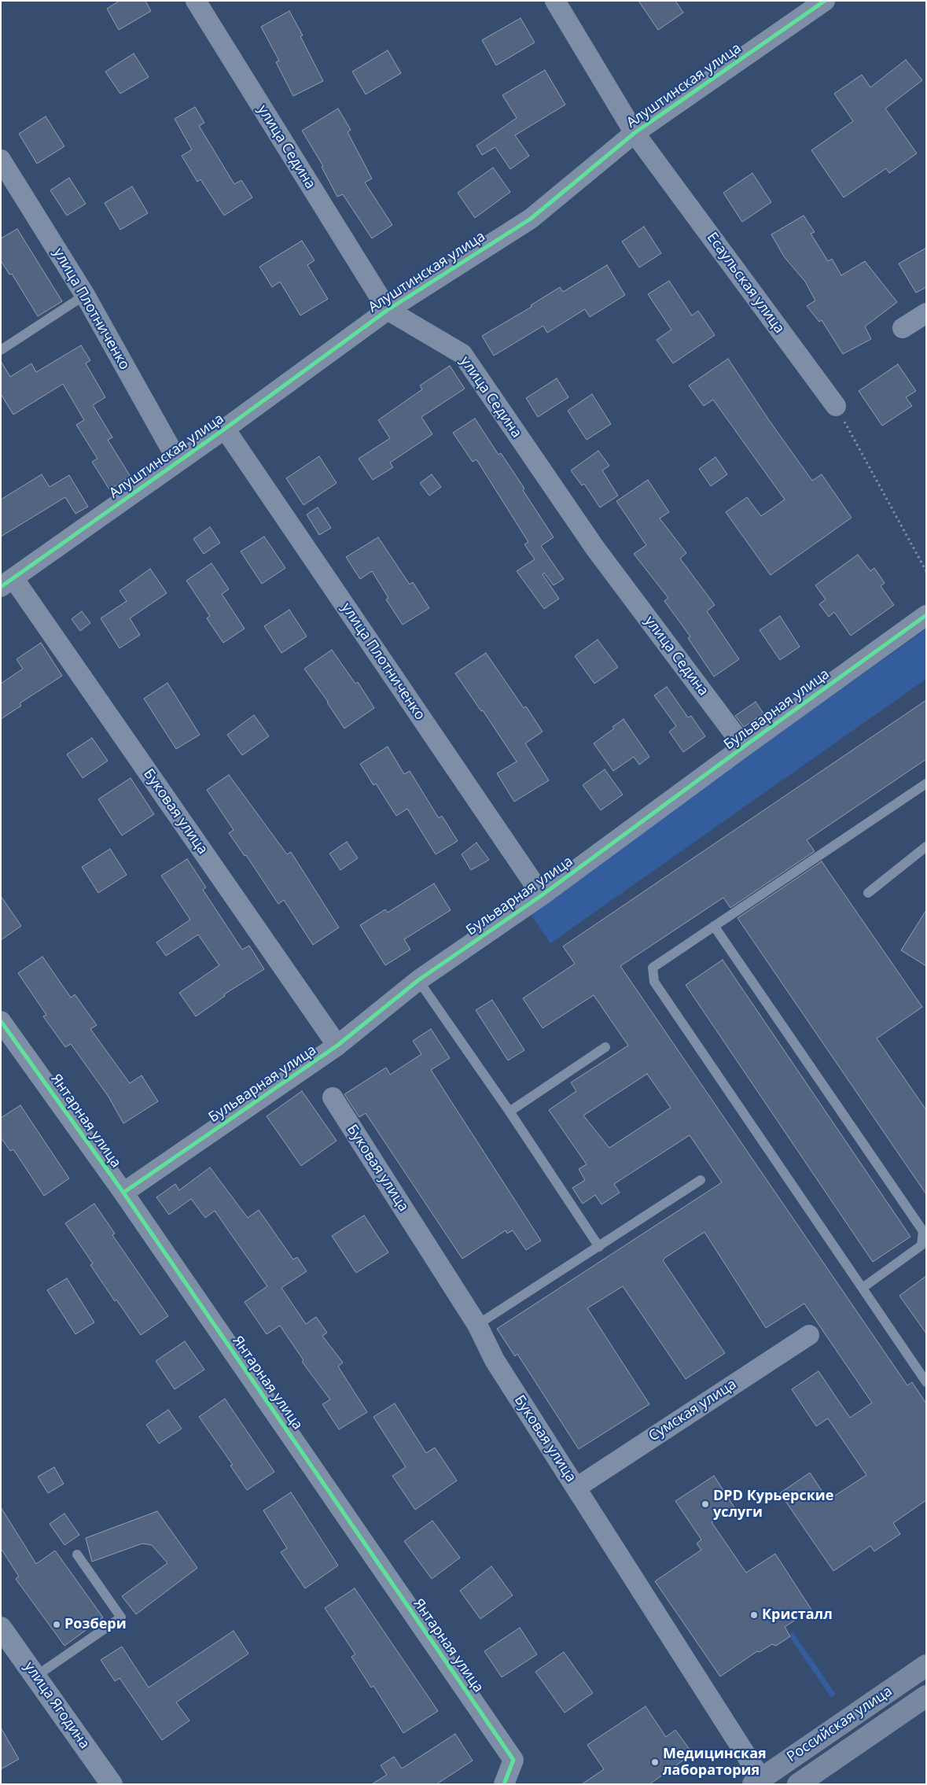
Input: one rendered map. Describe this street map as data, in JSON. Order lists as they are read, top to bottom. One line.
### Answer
{"streets":{"main road":["Российская улица"],"street":["Алуштинская улица","улица Седина","Есаульская улица","улица Плотниченко","Бульварная улица","Буковая улица","Янтарная улица","Сумская улица","улица Ягодина"]},"crossings":[["Алуштинская улица","улица Седина"],["Алуштинская улица","Есаульская улица"],["Алуштинская улица","улица Плотниченко"],["Алуштинская улица","Буковая улица"],["улица Седина","Бульварная улица"],["улица Плотниченко","Бульварная улица"],["Бульварная улица","Буковая улица"],["Бульварная улица","Янтарная улица"],["Буковая улица","Сумская улица"],["Буковая улица","Российская улица"]],"places":["DPD Курьерские услуги","Кристалл","Розбери","Медицинская лаборатория"]}
